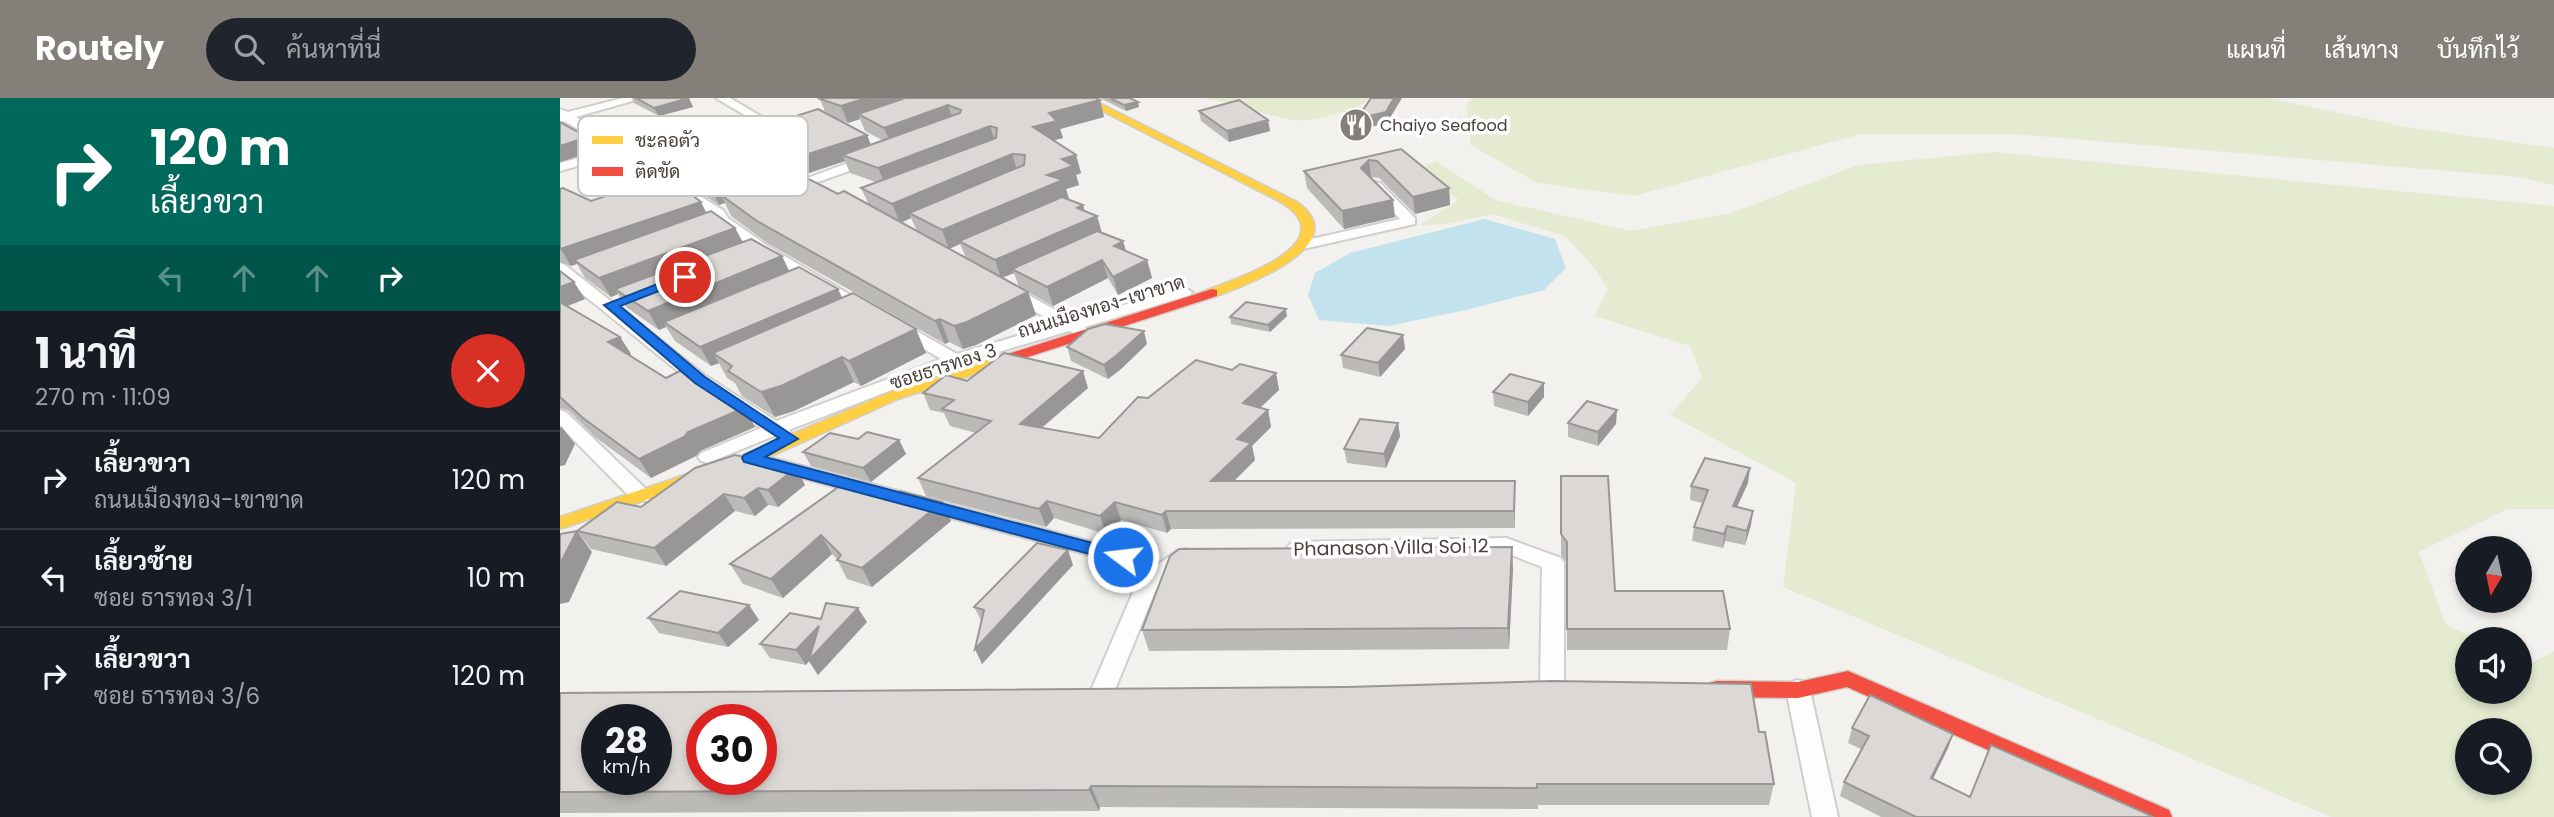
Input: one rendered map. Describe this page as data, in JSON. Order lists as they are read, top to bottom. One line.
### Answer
{"streets":{"street":["ถนนเมืองทอง-เขาขาด","ซอยธารทอง 3","Phanason Villa Soi 12"]},"crossings":[["ถนนเมืองทอง-เขาขาด","ซอยธารทอง 3"]],"places":{"restaurant":["Chaiyo Seafood"]},"legend":["ชะลอตัว","ติดขัด"],"north":"bottom","page":{"header":"Routely","search":"ค้นหาที่นี่","nav":["แผนที่","เส้นทาง","บันทึกไว้"],"turn":["120 m","เลี้ยวขวา"],"heading":["1 นาที","270 m · 11:09"],"list":[{"name":"เลี้ยวขวา","note":"ถนนเมืองทอง-เขาขาด","value":"120 m"},{"name":"เลี้ยวซ้าย","note":"ซอย ธารทอง 3/1","value":"10 m"},{"name":"เลี้ยวขวา","note":"ซอย ธารทอง 3/6","value":"120 m"}],"speed":"28 km/h","limit":"30"}}
